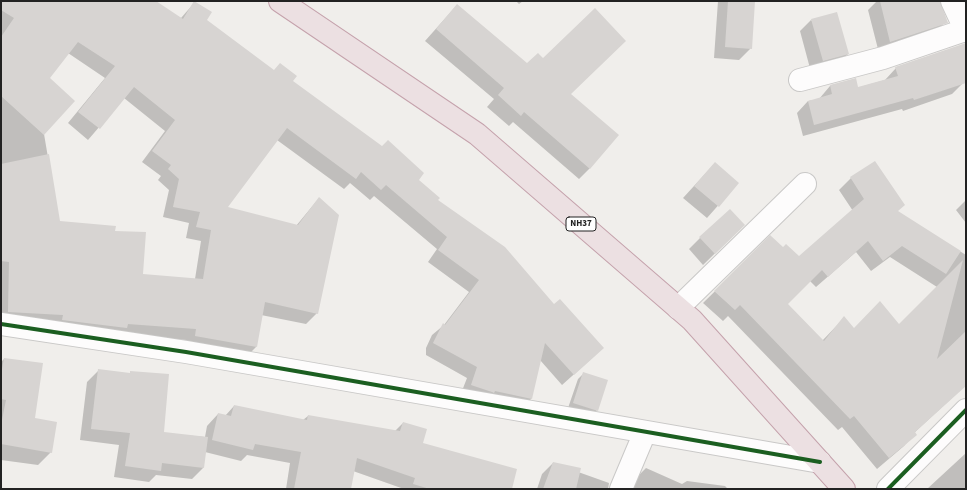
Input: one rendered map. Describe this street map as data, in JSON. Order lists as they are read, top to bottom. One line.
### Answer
{"streets":{"highway":["NH37"]}}
